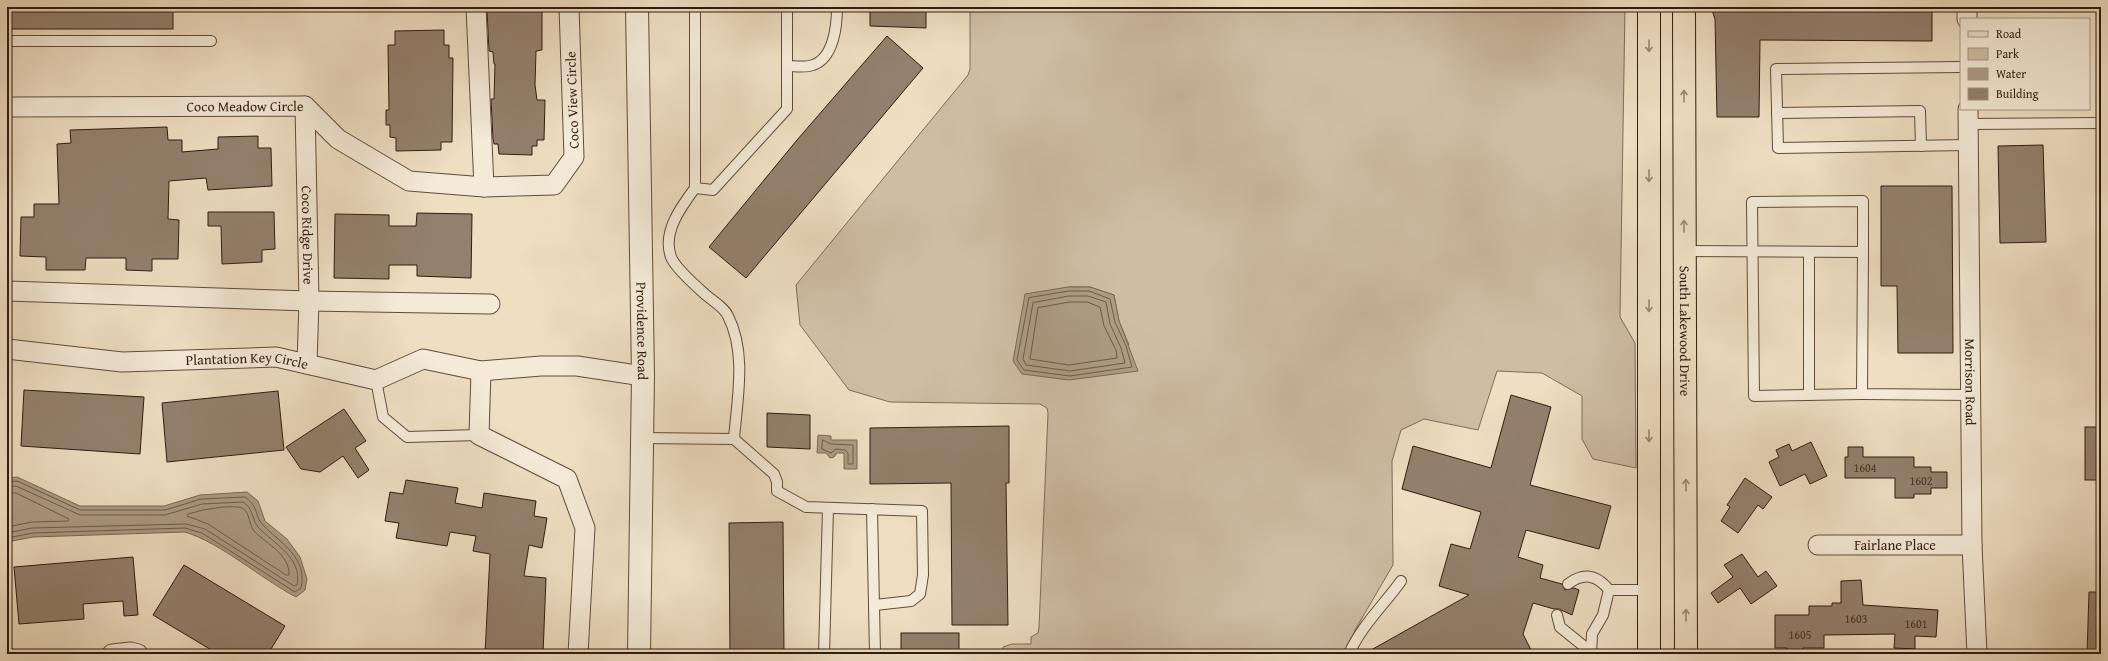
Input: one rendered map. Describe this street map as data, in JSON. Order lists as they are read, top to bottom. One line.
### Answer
{"streets":{"main road":["South Lakewood Drive"],"street":["Coco View Circle","Coco Meadow Circle","Coco Ridge Drive","Providence Road","Plantation Key Circle","Morrison Road","Fairlane Place"]},"crossings":[["Coco View Circle","Coco Meadow Circle"],["Coco Meadow Circle","Coco Ridge Drive"],["Coco Ridge Drive","Plantation Key Circle"],["Morrison Road","Fairlane Place"]],"house_numbers":["1604","1602","1603","1601","1605"],"legend":["Road","Park","Water","Building"]}
